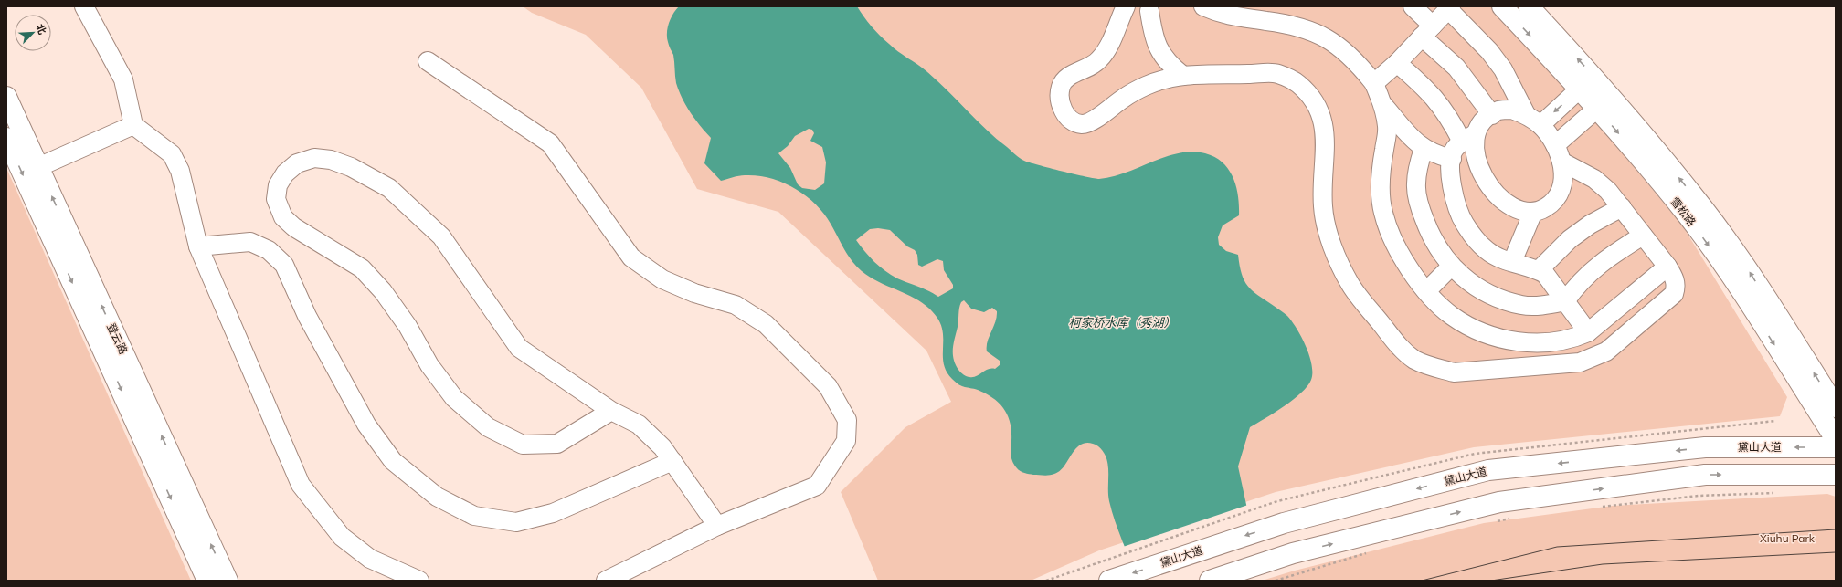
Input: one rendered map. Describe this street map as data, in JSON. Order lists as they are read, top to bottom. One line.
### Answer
{"streets":{"main road":["雪松路","登云路","黛山大道"]},"water":["柯家桥水库（秀湖）"],"parks":["Xiuhu Park"],"north":"top right"}
